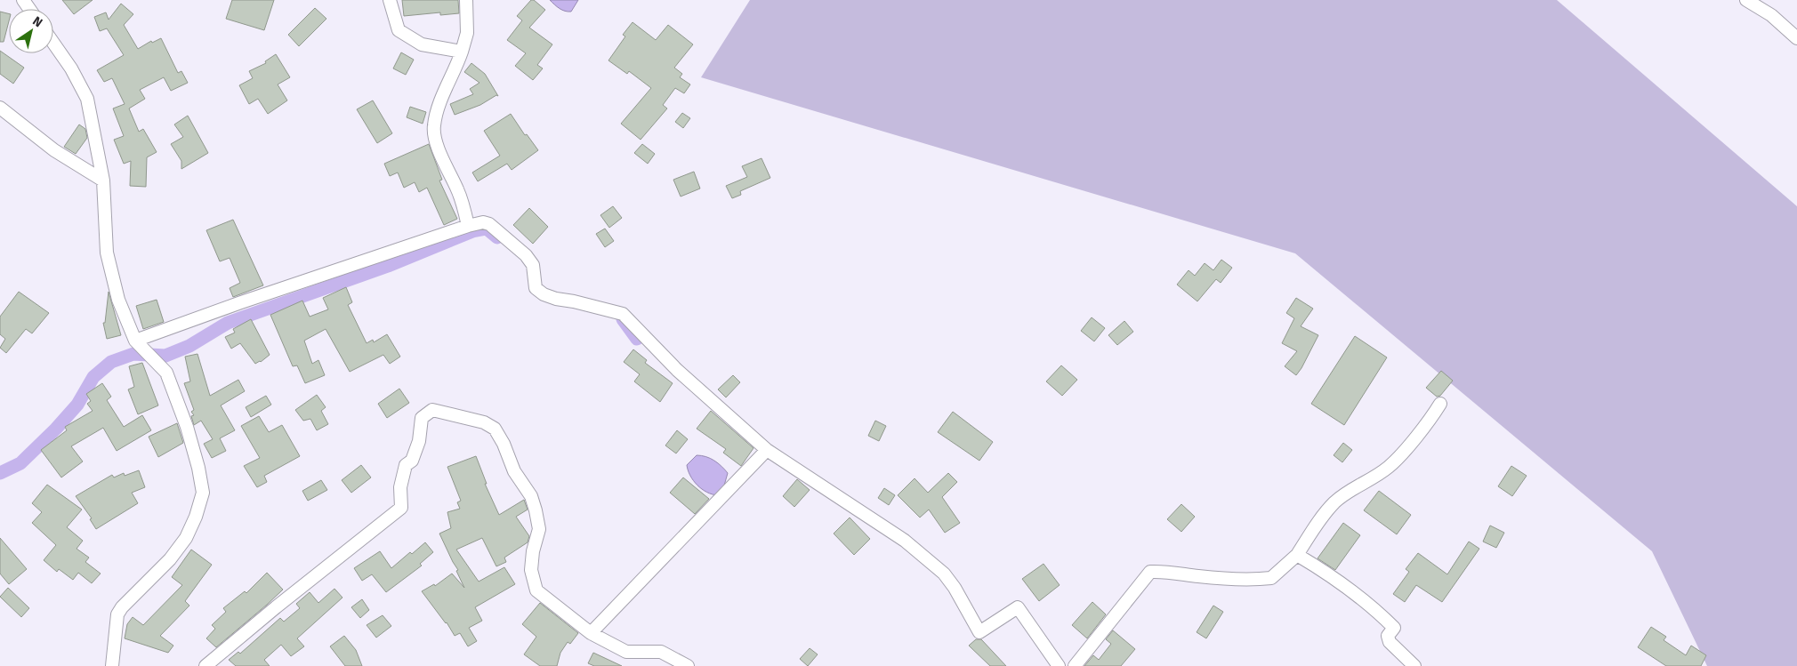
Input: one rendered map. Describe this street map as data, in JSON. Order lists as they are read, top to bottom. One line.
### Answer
{"north":"top right"}
